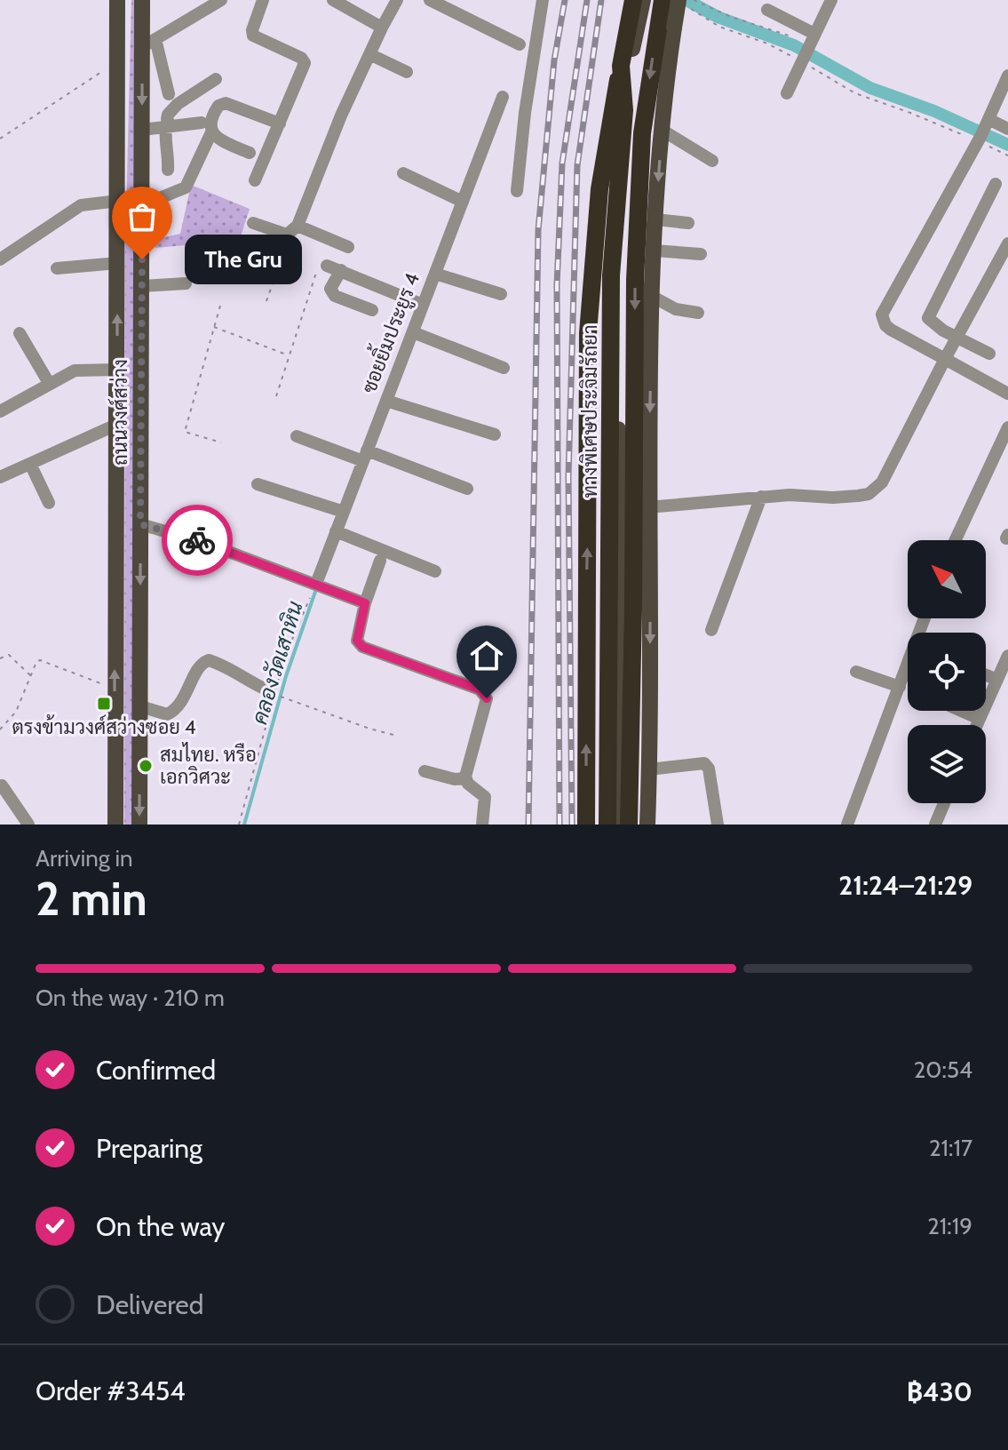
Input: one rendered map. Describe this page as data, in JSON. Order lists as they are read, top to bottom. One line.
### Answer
{"streets":{"highway":["ทางพิเศษประจิมรัถยา"],"main road":["ถนนวงศ์สว่าง"],"street":["ซอยยิ้มประยูร 4"]},"water":["คลองวัดเสาหิน"],"places":{"other":["The Gru","สมไทย. หรือ เอกวิศวะ"],"transit":["ตรงข้ามวงศ์สว่างซอย 4"]},"north":"top left","page":{"bubble":"The Gru","heading":["2 min","Arriving in","21:24–21:29"],"panel":["Order #3454","฿430"],"bar":"On the way · 210 m","list":[["Confirmed","20:54"],["Preparing","21:17"],["On the way","21:19"],"Delivered"]}}
